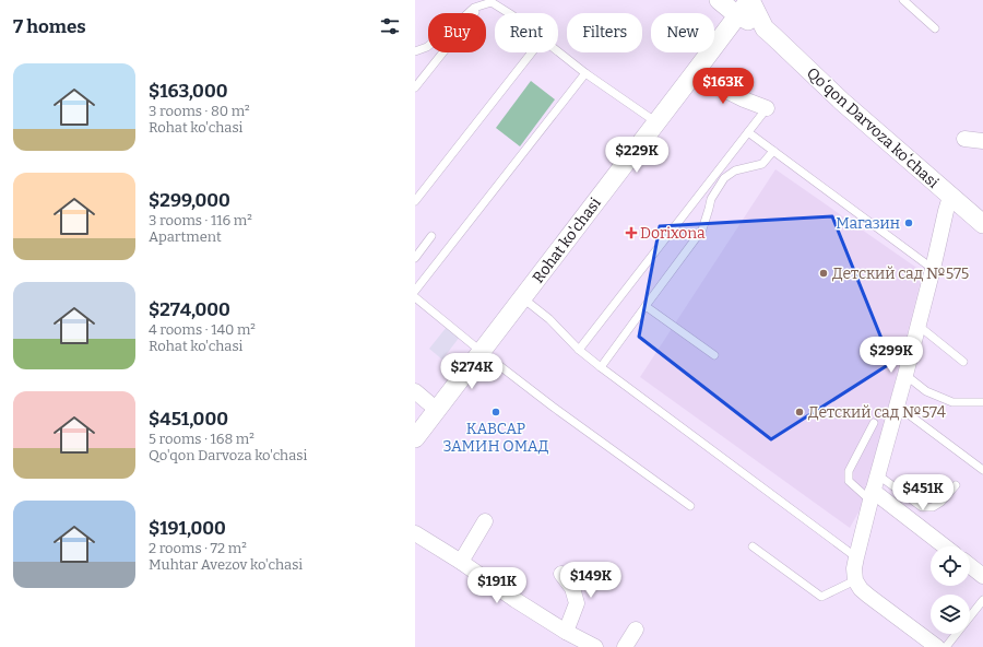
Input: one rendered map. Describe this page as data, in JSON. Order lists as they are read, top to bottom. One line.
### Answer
{"streets":{"street":["Qoʻqon Darvoza koʻchasi","Rohat ko'chasi"]},"crossings":[["Qoʻqon Darvoza koʻchasi","Rohat ko'chasi"]],"places":{"other":["Магазин","Детский сад №575","КАВСАР ЗАМИН ОМАД","Детский сад №574"],"health":["Dorixona"]},"page":{"heading":"7 homes","chip":["Buy","Rent","Filters","New"],"list":[{"name":"$163,000","note":"3 rooms · 80 m² · Rohat ko'chasi"},{"name":"$299,000","note":"3 rooms · 116 m² · Apartment"},{"name":"$274,000","note":"4 rooms · 140 m² · Rohat ko'chasi"},{"name":"$451,000","note":"5 rooms · 168 m² · Qo'qon Darvoza ko'chasi"},{"name":"$191,000","note":"2 rooms · 72 m² · Muhtar Avezov ko'chasi"}],"price":["$163K","$229K","$299K","$274K","$451K","$149K","$191K"]}}
